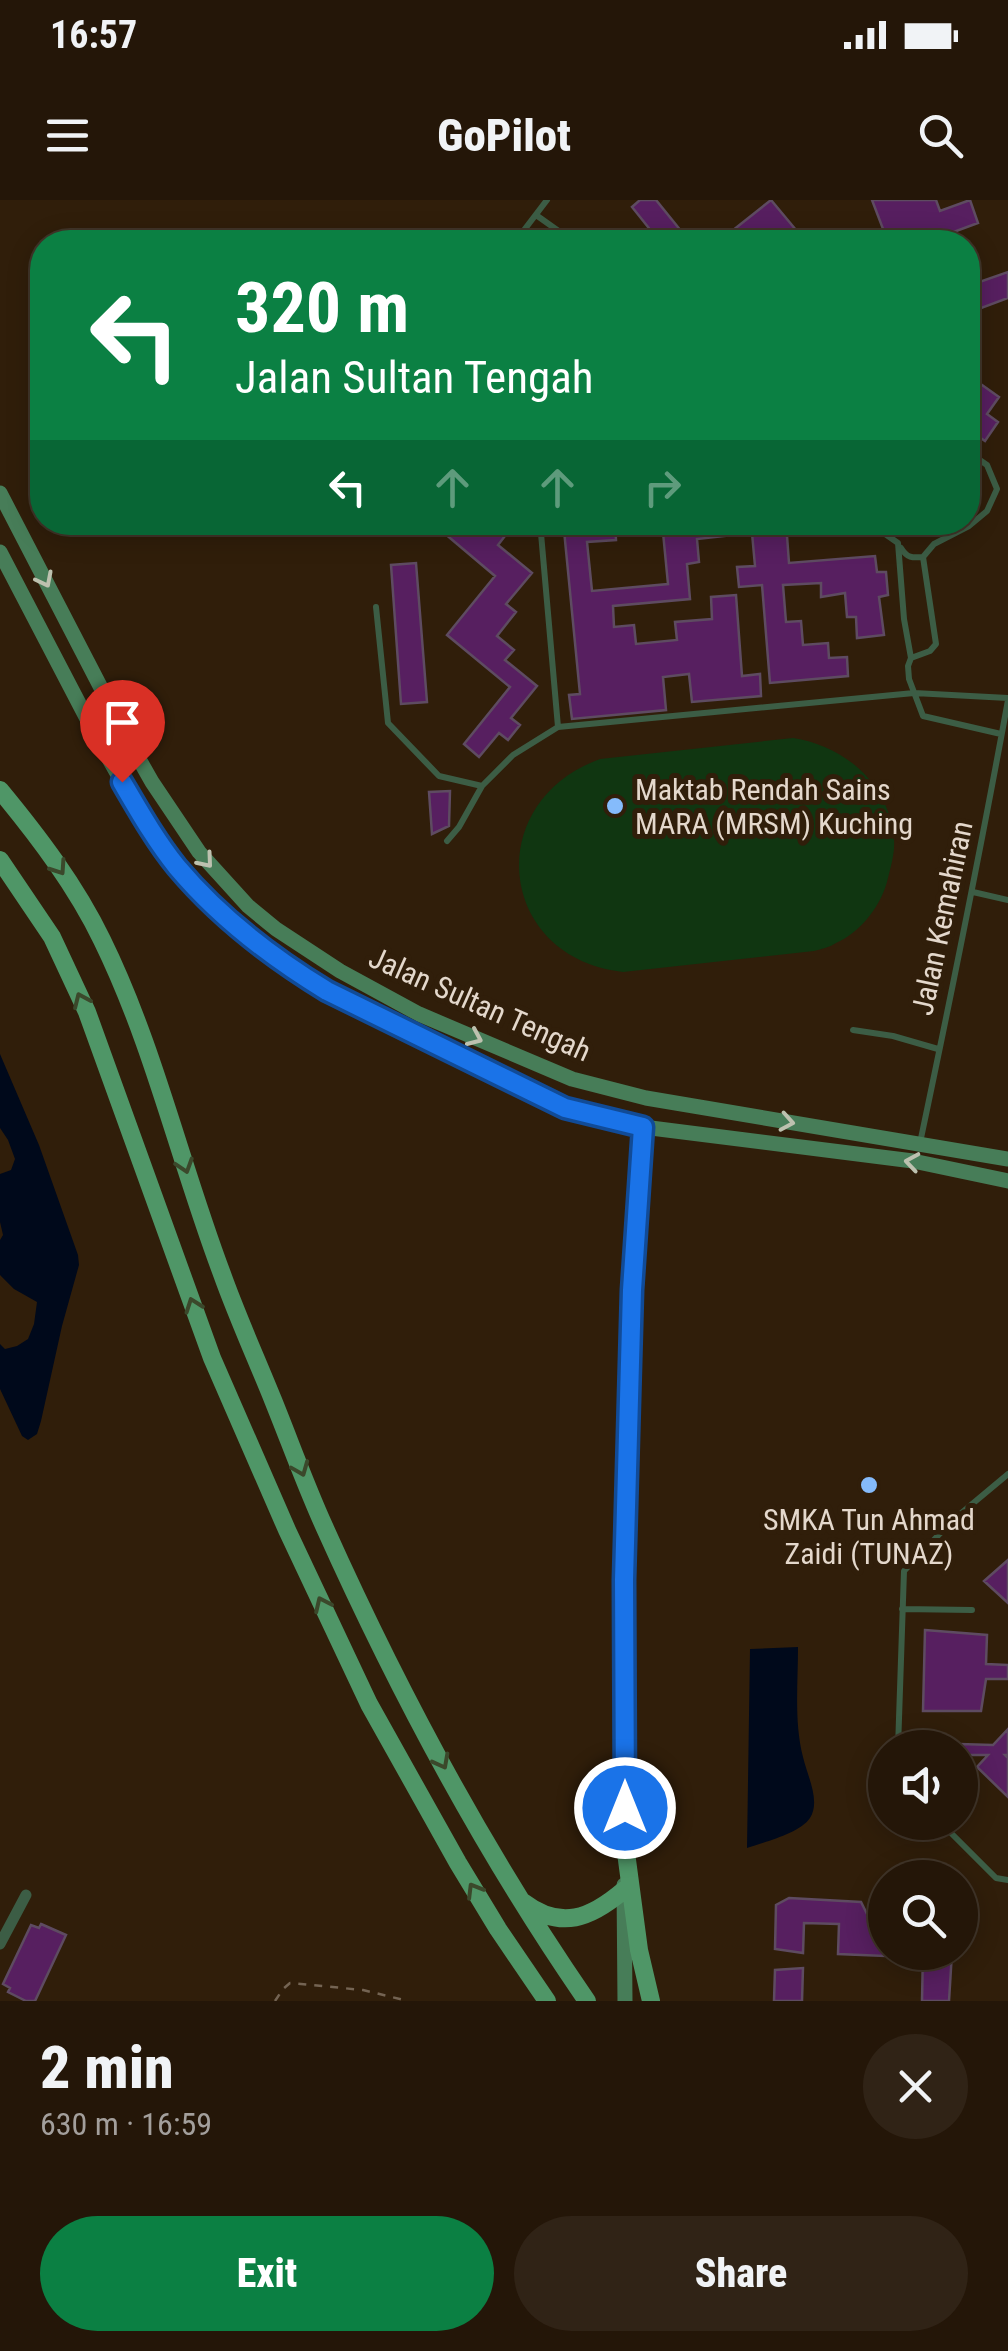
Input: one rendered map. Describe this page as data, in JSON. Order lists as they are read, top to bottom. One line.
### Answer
{"streets":{"main road":["Jalan Sultan Tengah"],"lane":["Jalan Kemahiran"]},"crossings":[["Jalan Kemahiran","Jalan Sultan Tengah"]],"places":["Maktab Rendah Sains MARA (MRSM) Kuching","SMKA Tun Ahmad Zaidi (TUNAZ)"],"page":{"status":"16:57","header":"GoPilot","turn":["320 m","Jalan Sultan Tengah"],"heading":["2 min","630 m · 16:59"],"buttons":["Exit","Share"]}}
